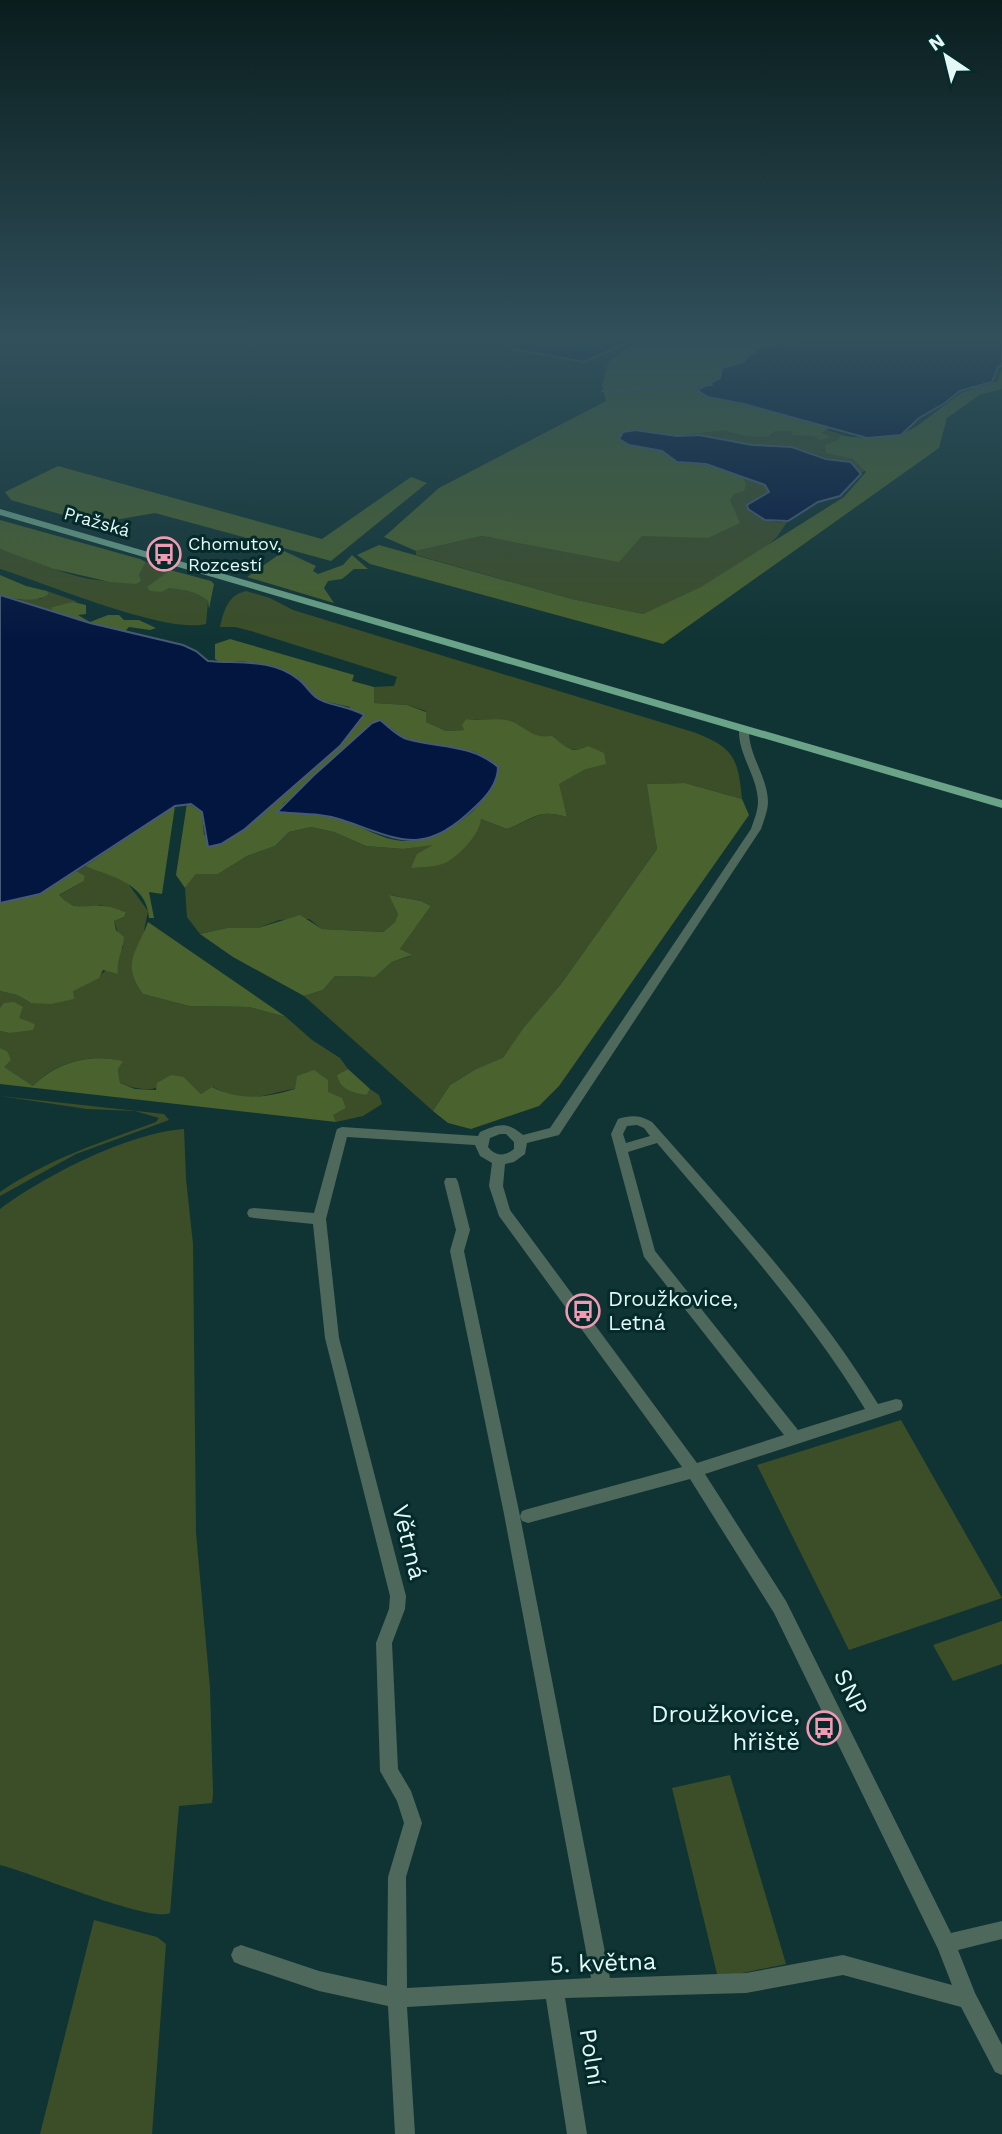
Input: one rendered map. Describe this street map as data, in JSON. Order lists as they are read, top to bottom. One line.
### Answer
{"streets":{"main road":["Pražská"],"street":["Větrná","SNP","5. května","Polní"]},"crossings":[["Větrná","SNP"],["Větrná","5. května"],["SNP","5. května"],["5. května","Polní"]],"places":{"bus stop":["Chomutov, Rozcestí","Droužkovice, Letná","Droužkovice, hřiště"]},"north":"top left"}
